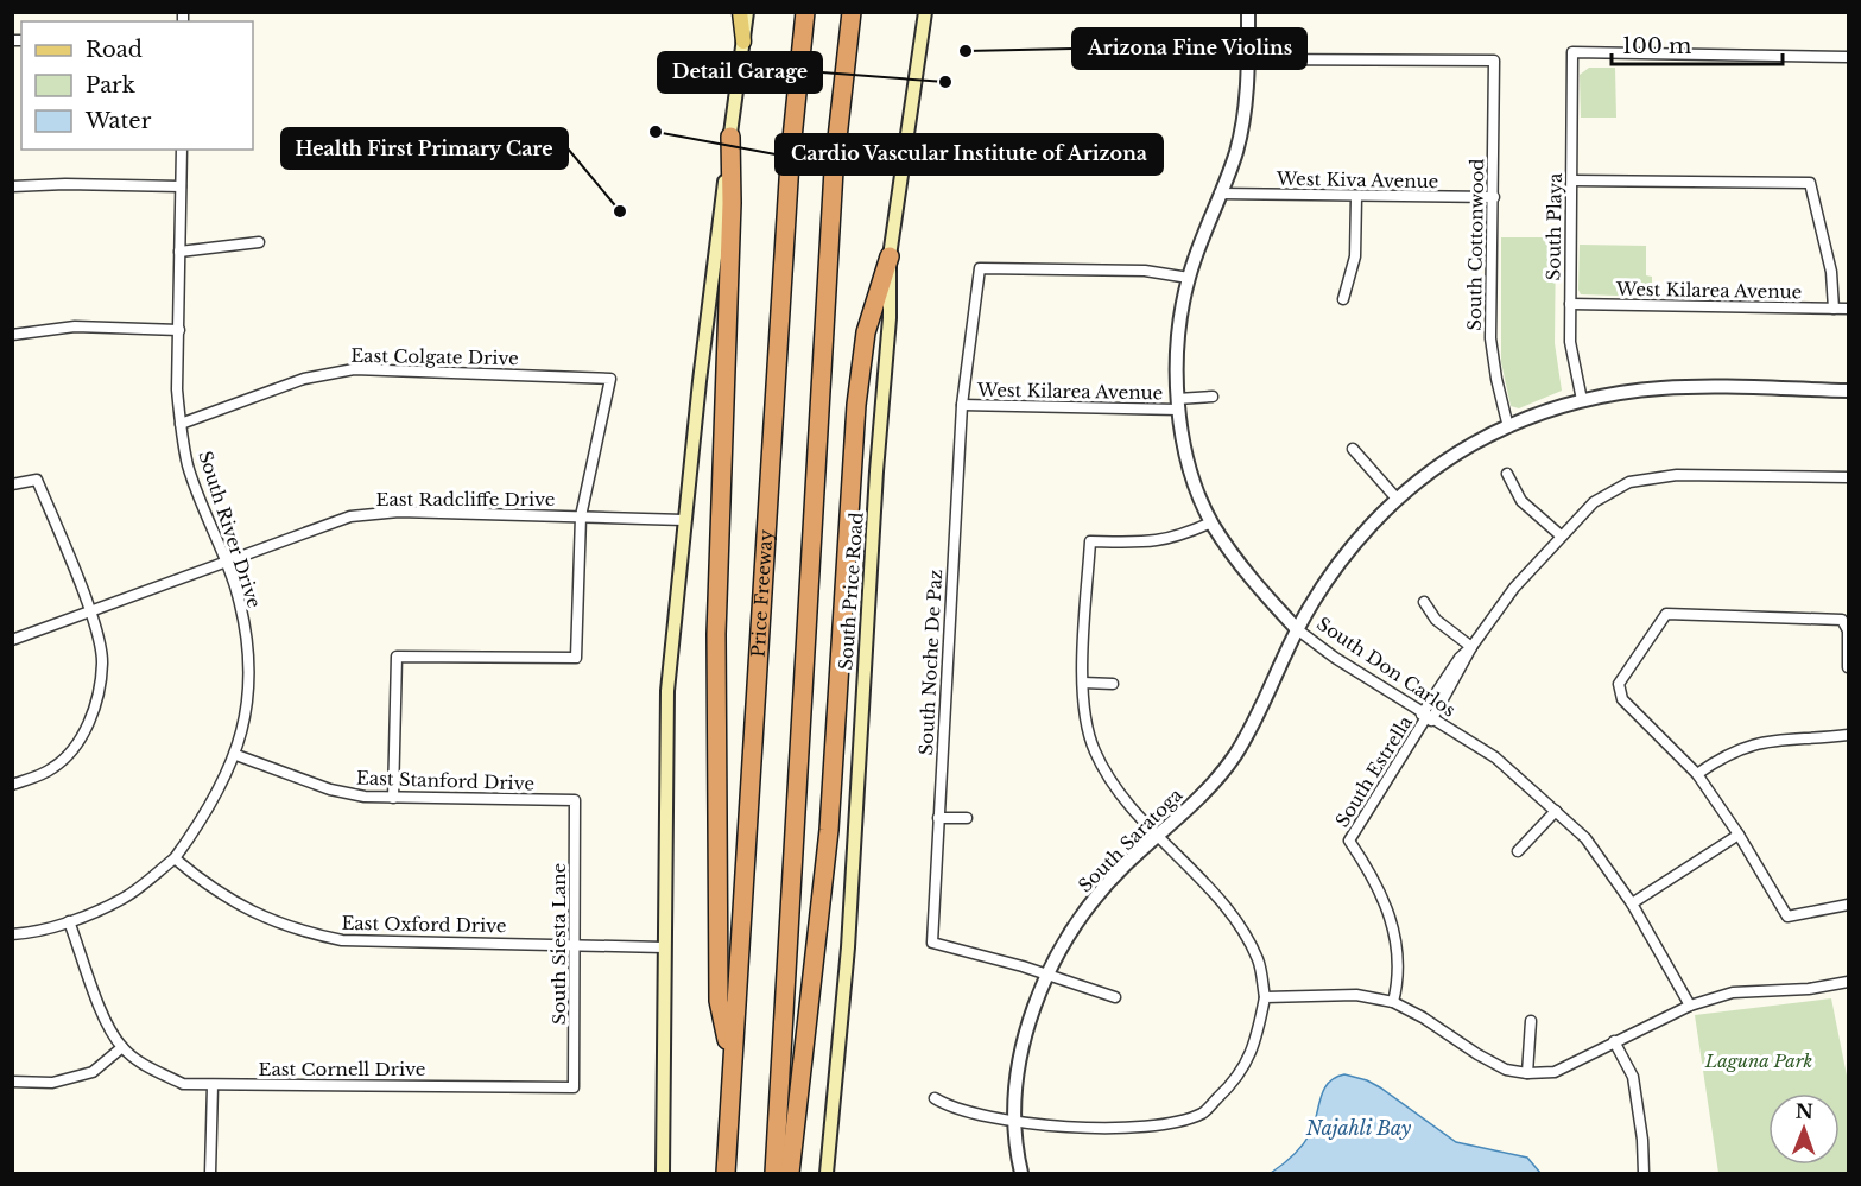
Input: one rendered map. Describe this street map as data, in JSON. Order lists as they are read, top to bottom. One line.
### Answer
{"streets":{"highway":["Price Freeway"],"main road":["South Price Road"],"street":["West Kiva Avenue","South Playa","South Cottonwood","West Kilarea Avenue","East Colgate Drive","East Radcliffe Drive","South River Drive","South Noche De Paz","South Don Carlos","South Estrella","East Stanford Drive","South Saratoga","East Oxford Drive","South Siesta Lane","East Cornell Drive"]},"crossings":[["West Kiva Avenue","South Cottonwood"],["West Kiva Avenue","South Don Carlos"],["South Playa","West Kilarea Avenue"],["South Playa","South Saratoga"],["South Cottonwood","South Don Carlos"],["South Cottonwood","South Saratoga"],["West Kilarea Avenue","South Noche De Paz"],["West Kilarea Avenue","South Don Carlos"],["East Colgate Drive","East Radcliffe Drive"],["East Colgate Drive","South River Drive"],["East Radcliffe Drive","South River Drive"],["South River Drive","East Stanford Drive"],["South River Drive","East Oxford Drive"],["South Noche De Paz","South Don Carlos"],["South Noche De Paz","South Saratoga"],["South Don Carlos","South Estrella"],["South Don Carlos","South Saratoga"],["East Stanford Drive","South Siesta Lane"],["East Oxford Drive","South Siesta Lane"],["South Siesta Lane","East Cornell Drive"]],"water":["Najahli Bay"],"parks":["Laguna Park"],"places":["Arizona Fine Violins","Detail Garage","Cardio Vascular Institute of Arizona","Health First Primary Care"],"legend":["Road","Park","Water"],"scale_bar":"100 m","north":"top"}
